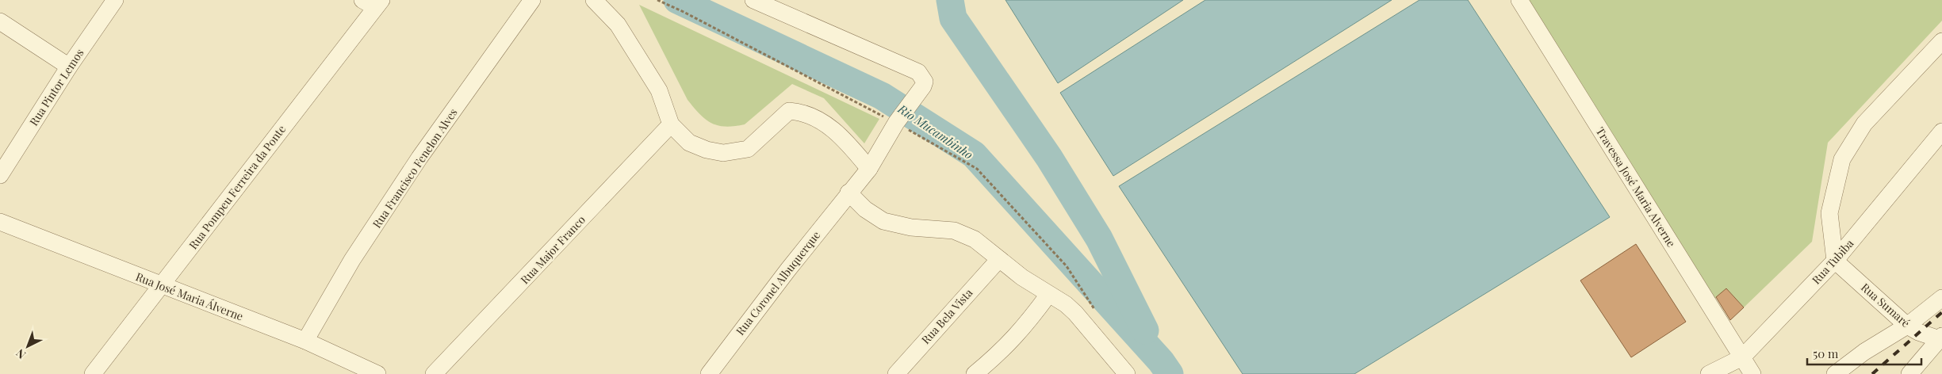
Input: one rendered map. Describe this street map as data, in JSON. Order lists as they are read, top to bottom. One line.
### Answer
{"streets":{"street":["Rua Pintor Lemos","Rua Francisco Fenelon Alves","Rua Pompeu Ferreira da Ponte","Travessa José Maria Alverne","Rua Major Franco","Rua Tubiba","Rua Coronel Albuquerque","Rua José Maria Álverne","Rua Sumaré","Rua Bela Vista"]},"crossings":[["Rua Francisco Fenelon Alves","Rua José Maria Álverne"],["Rua Pompeu Ferreira da Ponte","Rua José Maria Álverne"],["Travessa José Maria Alverne","Rua Tubiba"],["Rua Tubiba","Rua Sumaré"]],"water":["Rio Mucambinho"],"scale_bar":"50 m","north":"bottom left"}
